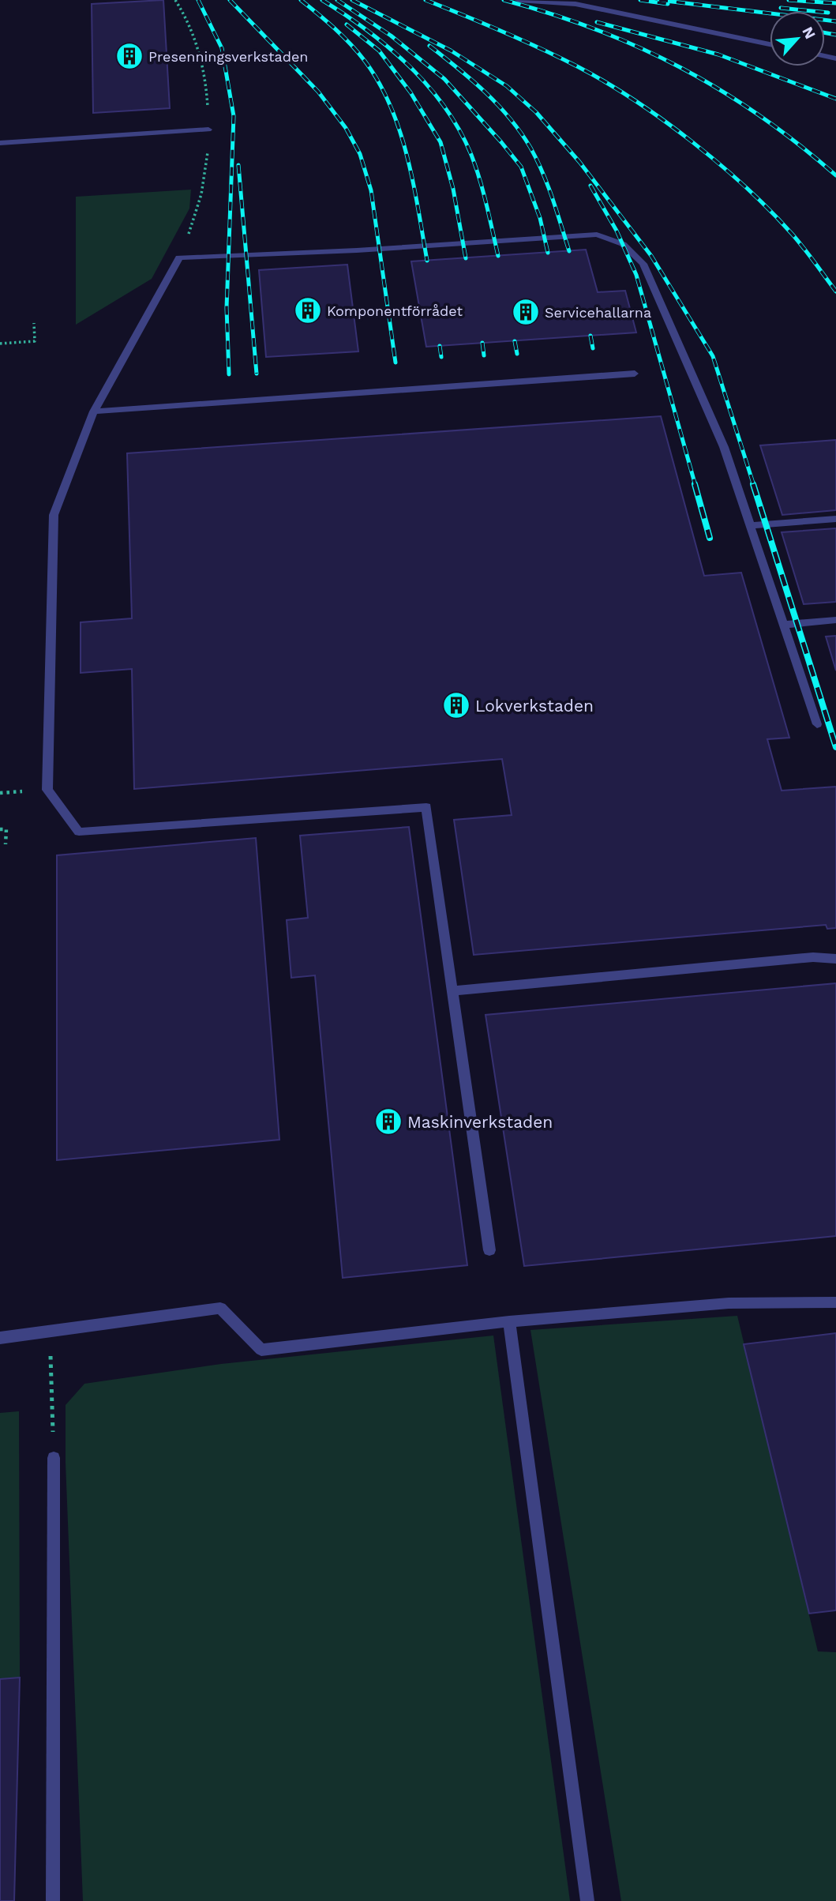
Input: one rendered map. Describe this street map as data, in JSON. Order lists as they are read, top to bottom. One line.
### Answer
{"places":{"building":["Presenningsverkstaden","Komponentförrådet","Servicehallarna","Lokverkstaden","Maskinverkstaden"]},"north":"top right"}
